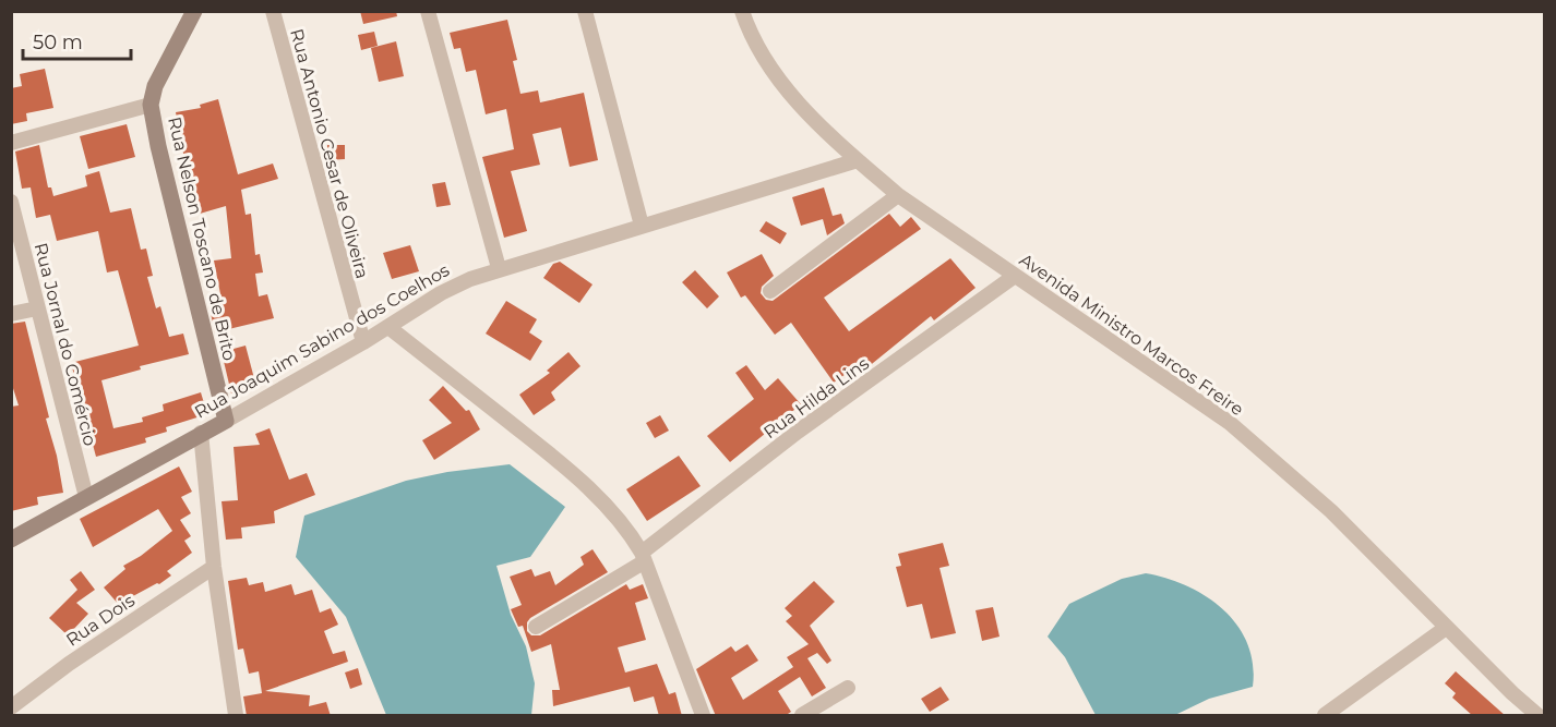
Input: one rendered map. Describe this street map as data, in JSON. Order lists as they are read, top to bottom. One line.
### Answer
{"streets":{"main road":["Rua Nelson Toscano de Brito","Rua Joaquim Sabino dos Coelhos"],"street":["Rua Antonio Cesar de Oliveira","Avenida Ministro Marcos Freire","Rua Jornal do Comércio","Rua Hilda Lins","Rua Dois"]},"crossings":[["Rua Antonio Cesar de Oliveira","Rua Joaquim Sabino dos Coelhos"],["Rua Nelson Toscano de Brito","Rua Joaquim Sabino dos Coelhos"],["Avenida Ministro Marcos Freire","Rua Joaquim Sabino dos Coelhos"],["Avenida Ministro Marcos Freire","Rua Hilda Lins"],["Rua Joaquim Sabino dos Coelhos","Rua Jornal do Comércio"]],"scale_bar":"50 m"}
